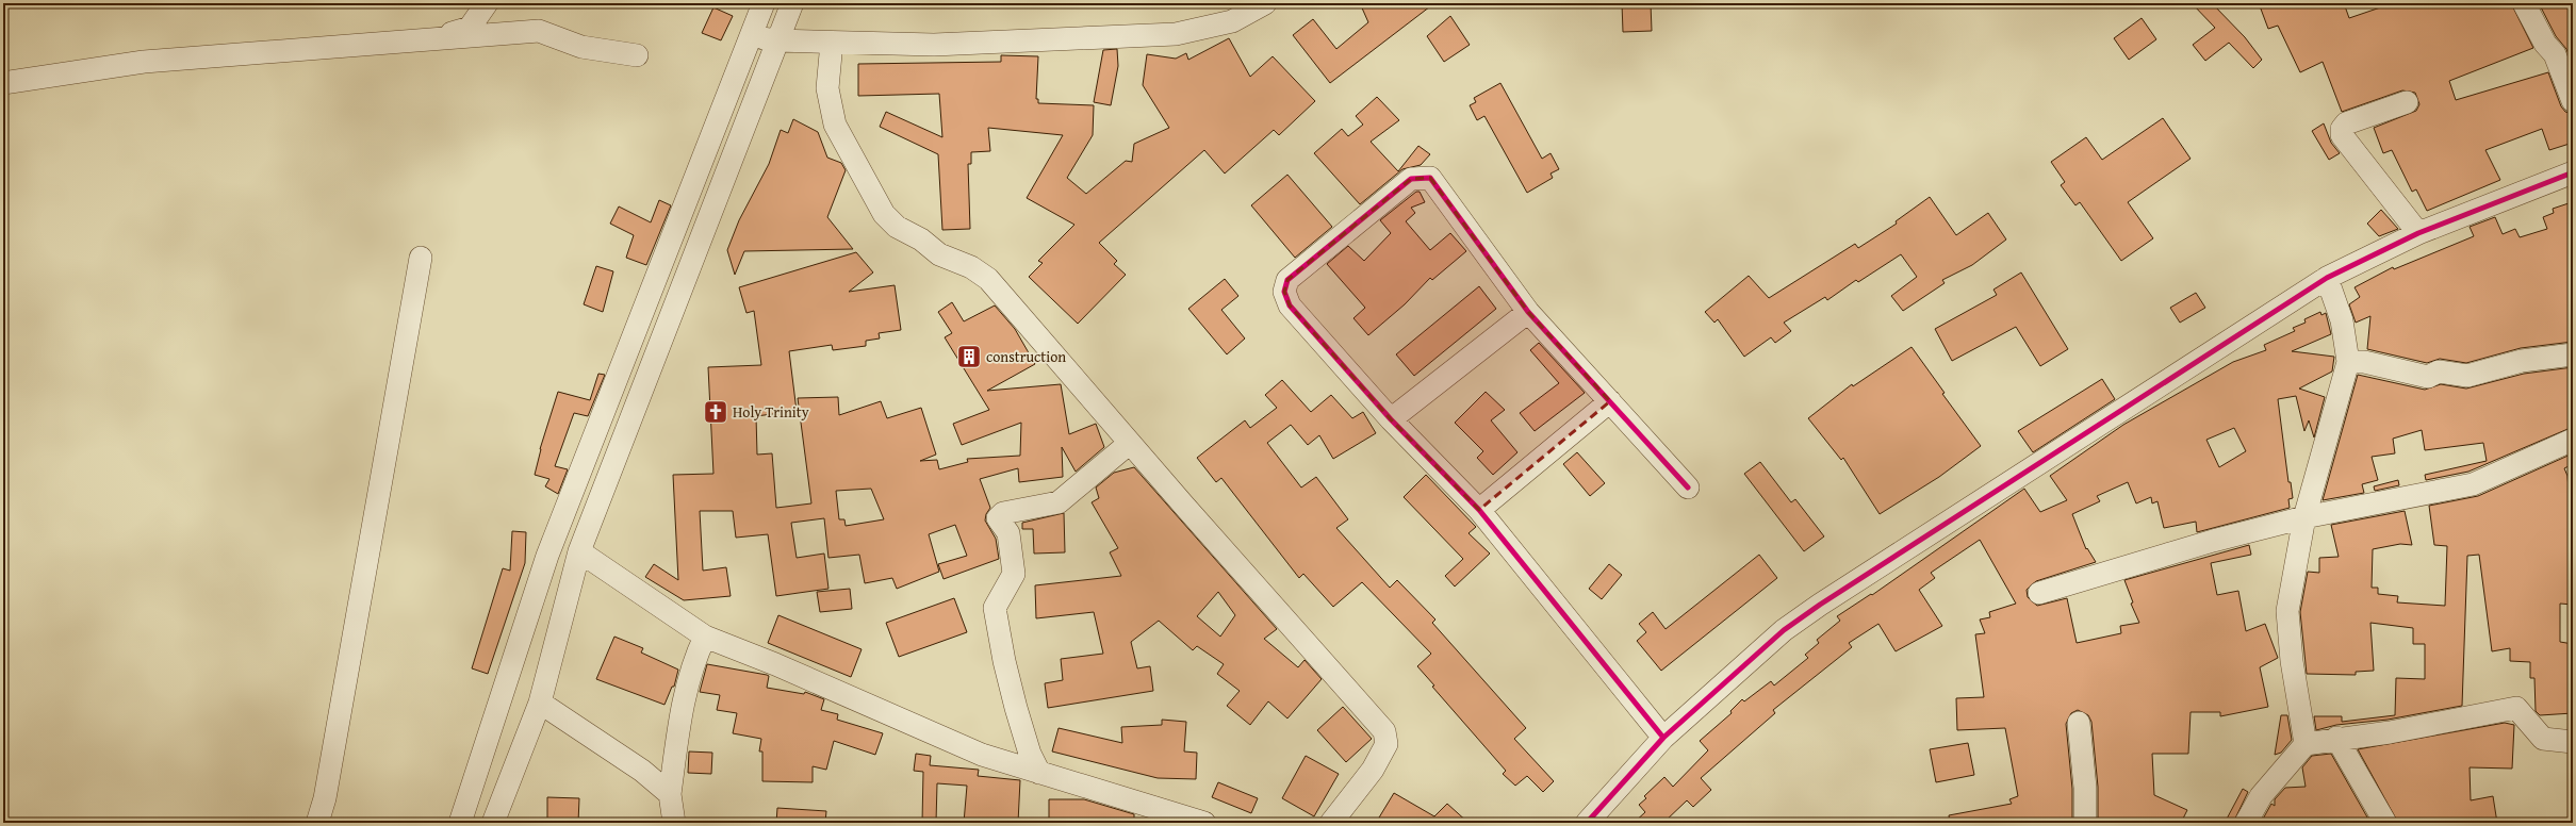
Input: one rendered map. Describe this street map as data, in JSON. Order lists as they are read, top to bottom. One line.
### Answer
{"places":{"building":["construction"],"church":["Holy Trinity"]}}
